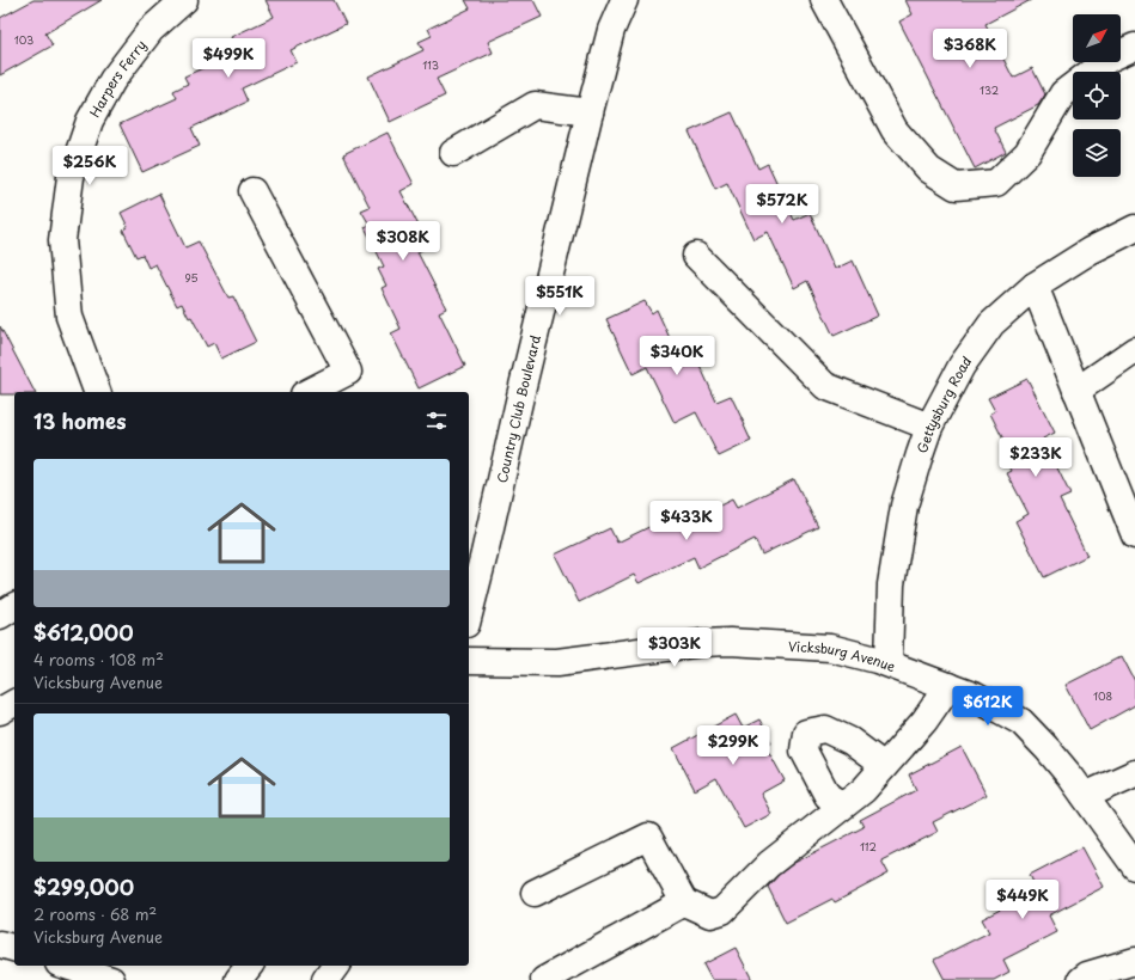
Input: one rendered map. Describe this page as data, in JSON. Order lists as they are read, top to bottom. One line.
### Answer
{"streets":{"street":["Harpers Ferry","Gettysburg Road","Country Club Boulevard","Vicksburg Avenue"]},"crossings":[["Gettysburg Road","Vicksburg Avenue"]],"house_numbers":["103","113","132","95","108","112"],"north":"top right","page":{"price":["$368K","$499K","$256K","$572K","$308K","$551K","$340K","$233K","$433K","$303K","$612K","$299K","$449K"],"heading":"13 homes","list":[{"name":"$612,000","note":"4 rooms · 108 m² · Vicksburg Avenue"},{"name":"$299,000","note":"2 rooms · 68 m² · Vicksburg Avenue"}]}}
